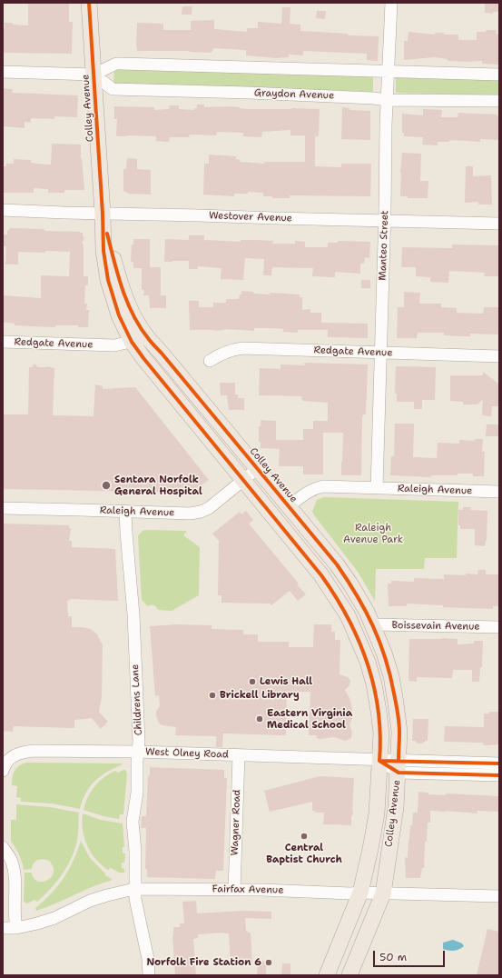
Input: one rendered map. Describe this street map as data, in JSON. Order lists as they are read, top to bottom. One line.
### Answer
{"streets":{"main road":["Colley Avenue"],"street":["Graydon Avenue","Westover Avenue","Manteo Street","Redgate Avenue","Raleigh Avenue","Boissevain Avenue","Childrens Lane","West Olney Road","Wagner Road","Fairfax Avenue"]},"crossings":[["Graydon Avenue","Colley Avenue"],["Graydon Avenue","Manteo Street"],["Colley Avenue","Westover Avenue"],["Colley Avenue","Redgate Avenue"],["Colley Avenue","Raleigh Avenue"],["Colley Avenue","Boissevain Avenue"],["Colley Avenue","West Olney Road"],["Colley Avenue","Fairfax Avenue"],["Westover Avenue","Manteo Street"],["Manteo Street","Redgate Avenue"],["Manteo Street","Raleigh Avenue"],["Raleigh Avenue","Childrens Lane"],["Childrens Lane","West Olney Road"],["Childrens Lane","Fairfax Avenue"],["West Olney Road","Wagner Road"],["Wagner Road","Fairfax Avenue"]],"parks":["Raleigh Avenue Park"],"places":["Sentara Norfolk General Hospital","Lewis Hall","Brickell Library","Eastern Virginia Medical School","Central Baptist Church","Norfolk Fire Station 6"],"scale_bar":"50 m"}
